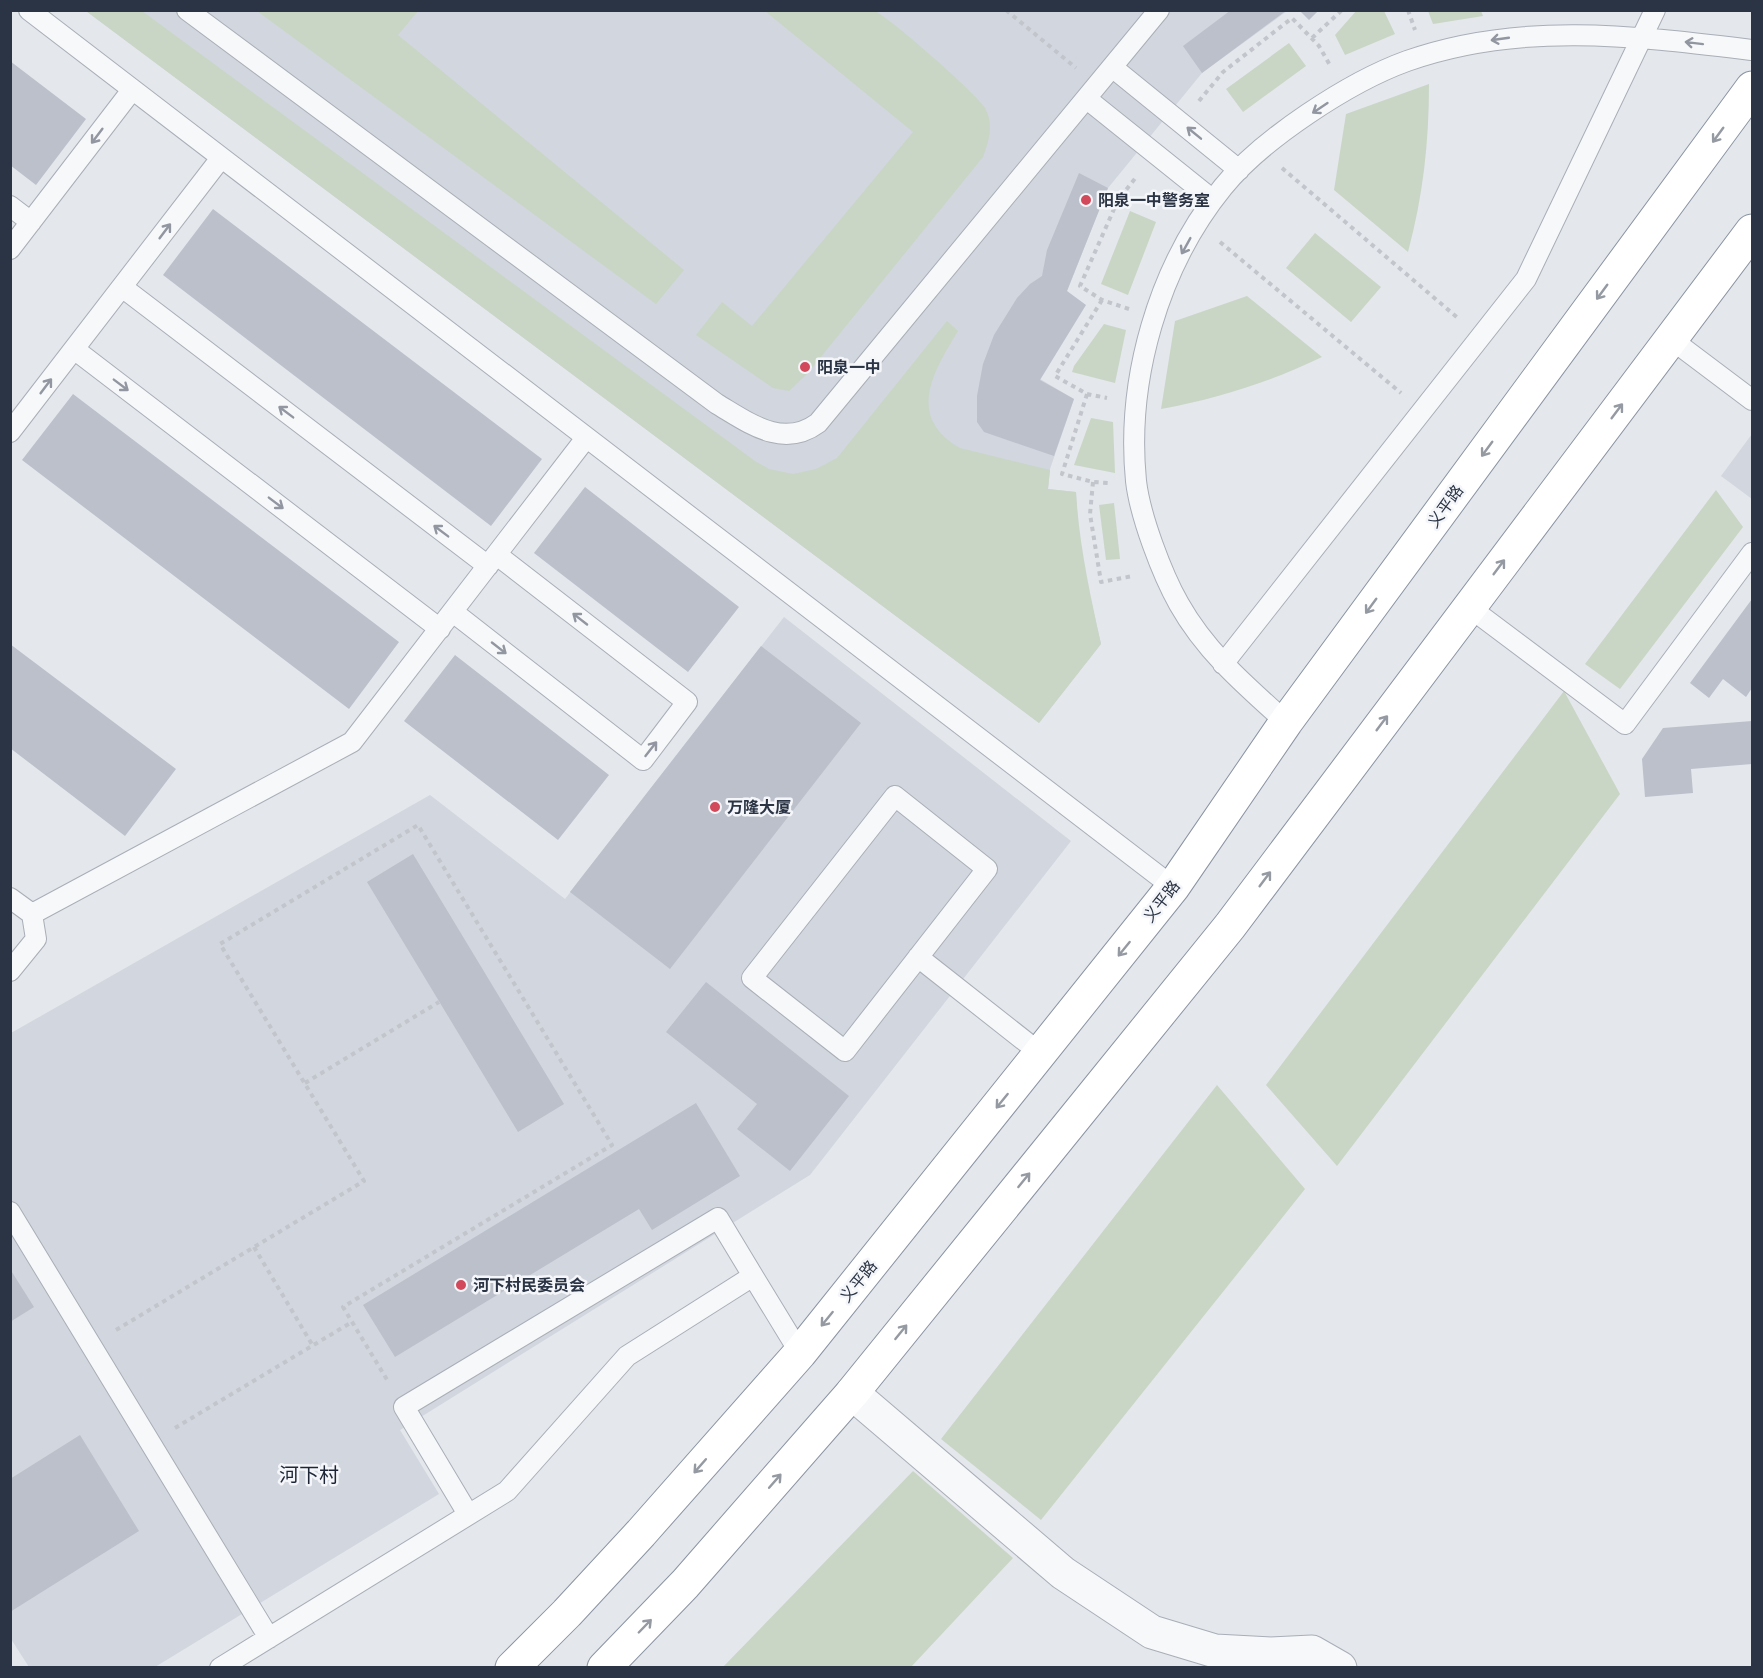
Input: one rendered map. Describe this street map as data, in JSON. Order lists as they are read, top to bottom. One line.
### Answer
{"streets":{"highway":["义平路"]},"districts":["河下村"],"places":["阳泉一中警务室","阳泉一中","万隆大厦","河下村民委员会"]}
